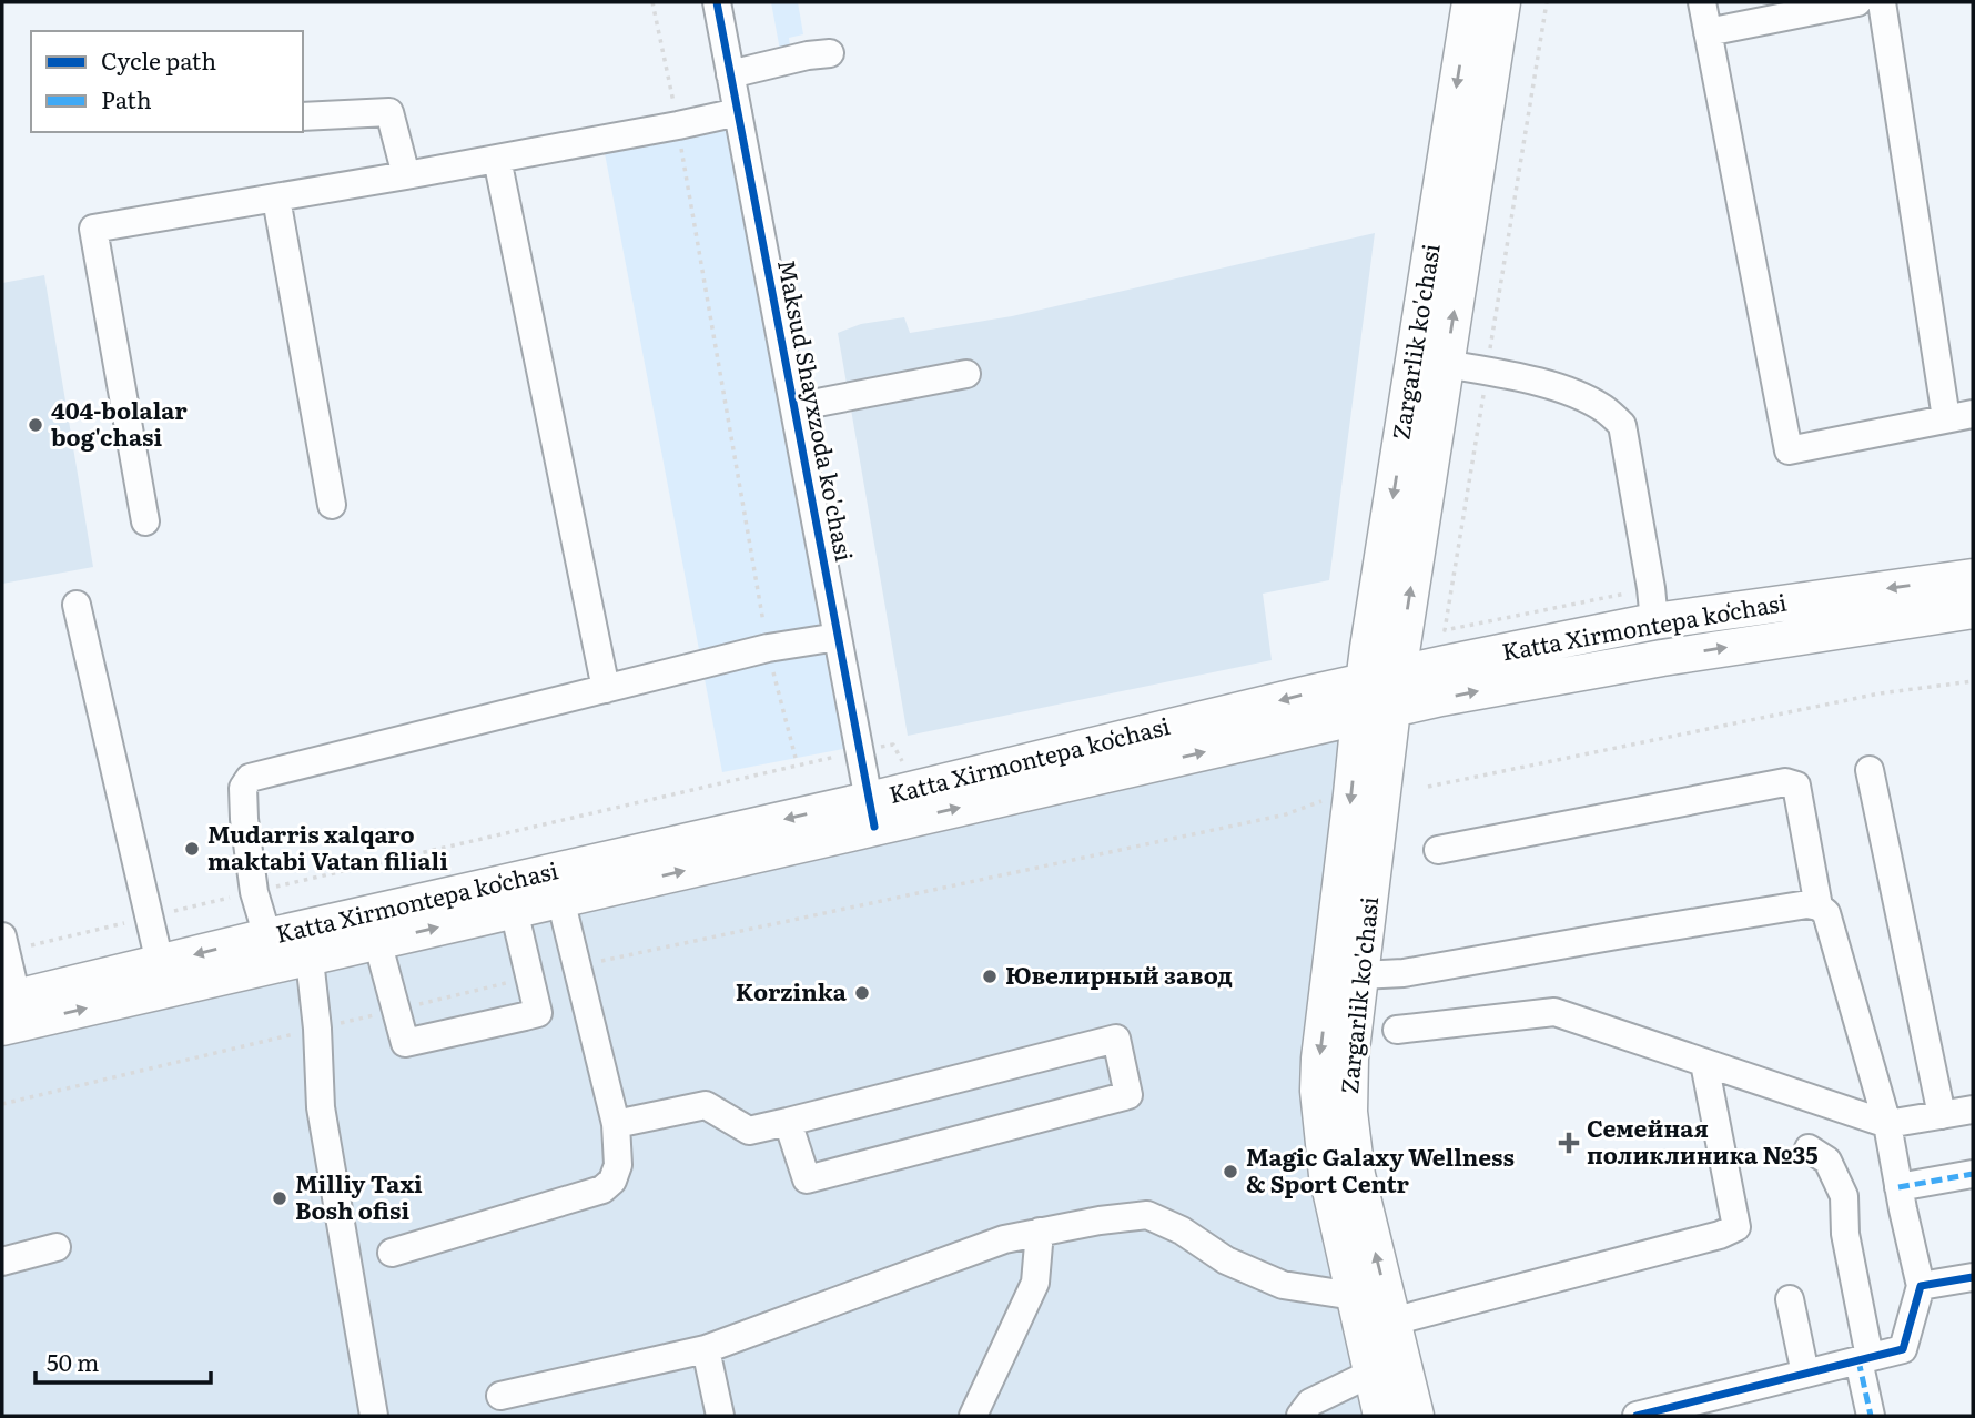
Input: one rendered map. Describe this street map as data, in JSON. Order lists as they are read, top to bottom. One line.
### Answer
{"streets":{"main road":["Zargarlik ko'chasi","Katta Xirmontepa koʻchasi"],"street":["Maksud Shayxzoda ko'chasi"]},"crossings":[["Zargarlik ko'chasi","Katta Xirmontepa koʻchasi"],["Maksud Shayxzoda ko'chasi","Katta Xirmontepa koʻchasi"]],"places":{"other":["404-bolalar bog'chasi","Mudarris xalqaro maktabi Vatan filiali","Ювелирный завод","Korzinka","Magic Galaxy Wellness & Sport Centr","Milliy Taxi Bosh ofisi"],"health":["Семейная поликлиника №35"]},"legend":["Cycle path","Path"],"scale_bar":"50 m"}
